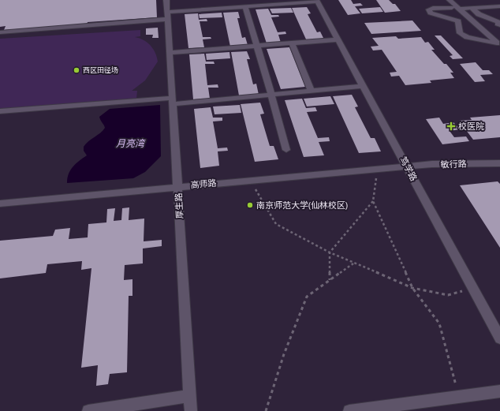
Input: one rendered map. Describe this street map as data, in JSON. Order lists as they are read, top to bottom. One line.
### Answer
{"streets":{"street":["敏行路","笃学路","高师路","厚生路"]},"crossings":[["敏行路","笃学路"],["敏行路","高师路"],["笃学路","高师路"],["高师路","厚生路"]],"water":["月亮湾"],"places":{"other":["西区田径场","南京师范大学(仙林校区)"],"health":["校医院"]}}
